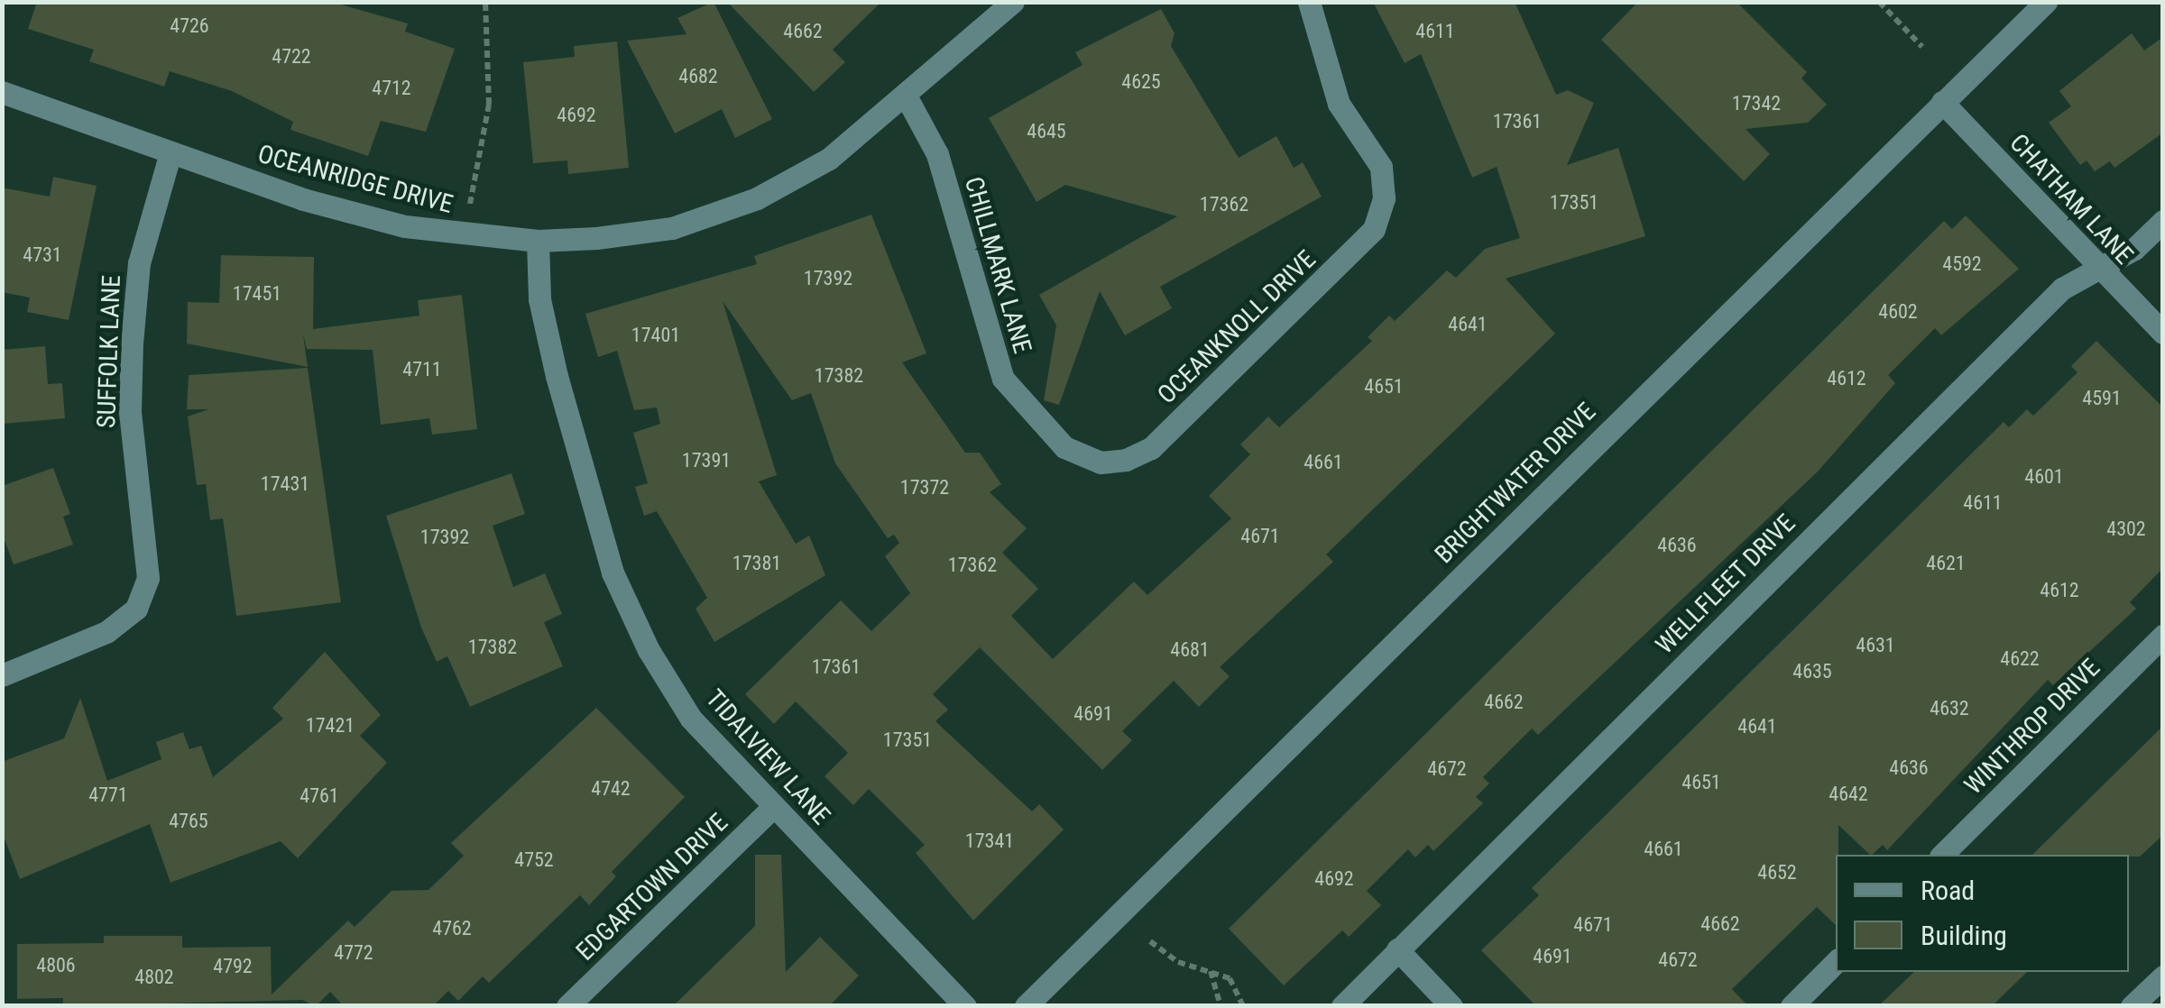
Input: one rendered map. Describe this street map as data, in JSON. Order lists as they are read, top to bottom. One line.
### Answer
{"streets":{"street":["OCEANRIDGE DRIVE","CHATHAM LANE","CHILLMARK LANE","OCEANKNOLL DRIVE","SUFFOLK LANE","BRIGHTWATER DRIVE","WELLFLEET DRIVE","WINTHROP DRIVE","TIDALVIEW LANE","EDGARTOWN DRIVE"]},"crossings":[["OCEANRIDGE DRIVE","CHILLMARK LANE"],["OCEANRIDGE DRIVE","SUFFOLK LANE"],["OCEANRIDGE DRIVE","TIDALVIEW LANE"],["CHATHAM LANE","BRIGHTWATER DRIVE"],["CHATHAM LANE","WELLFLEET DRIVE"],["CHILLMARK LANE","OCEANKNOLL DRIVE"],["TIDALVIEW LANE","EDGARTOWN DRIVE"]],"house_numbers":["4726","4662","4611","4722","4682","4625","4712","17342","4692","17361","4645","17351","17362","4731","4592","17392","17451","4602","4641","17401","4711","17382","4612","4651","4591","17391","4661","4601","17431","17372","4611","4302","4671","17392","4636","17381","4621","17362","4612","4631","17382","4681","4622","17361","4635","4662","4632","4691","17421","4641","17351","4636","4672","4651","4742","4642","4771","4761","4765","17341","4661","4752","4652","4692","4662","4671","4762","4772","4691","4672","4806","4792","4802"],"legend":["Road","Building"]}
